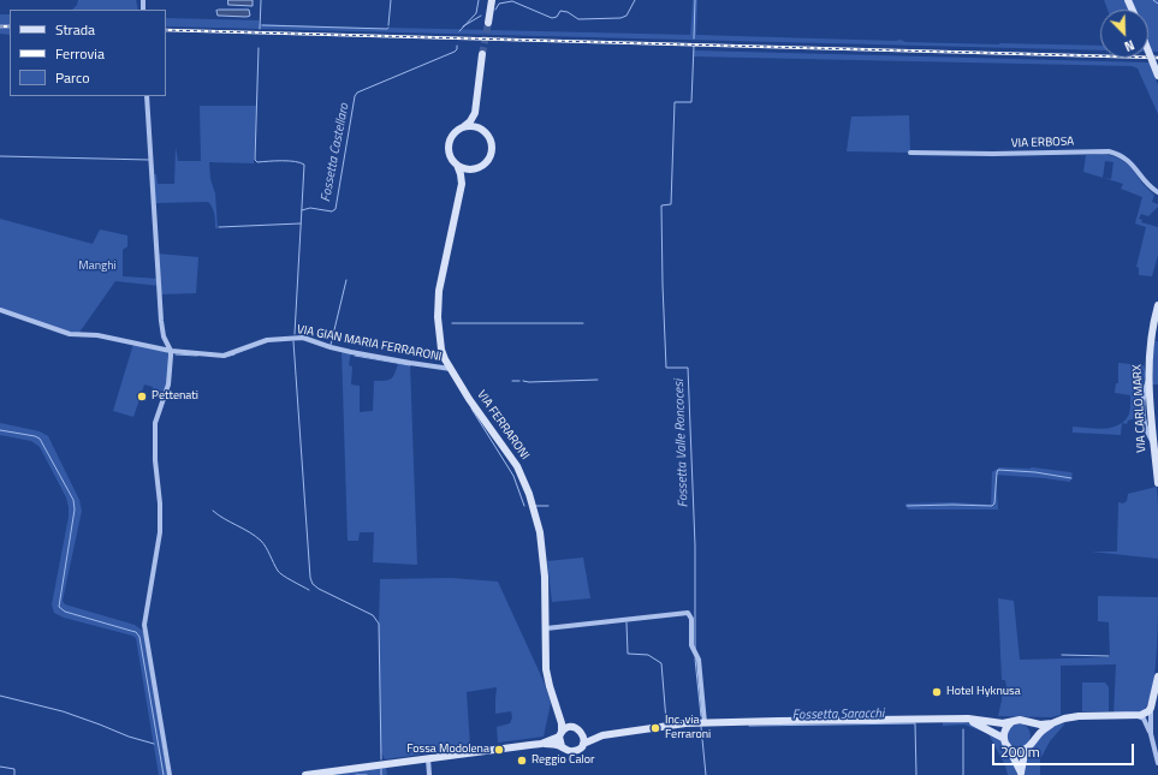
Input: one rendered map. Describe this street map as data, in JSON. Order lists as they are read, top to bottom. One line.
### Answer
{"streets":{"street":["VIA ERBOSA","VIA GIAN MARIA FERRARONI","VIA CARLO MARX","VIA FERRARONI"]},"crossings":[["VIA GIAN MARIA FERRARONI","VIA FERRARONI"]],"water":["Fossetta Castellaro","Fossetta Valle Roncocesi","Fossetta Saracchi"],"parks":["Manghi"],"places":["Pettenati","Hotel Hyknusa","Inc. via Ferraroni","Fossa Modolena","Reggio Calor"],"legend":["Strada","Ferrovia","Parco"],"scale_bar":"200 m","north":"bottom right"}
